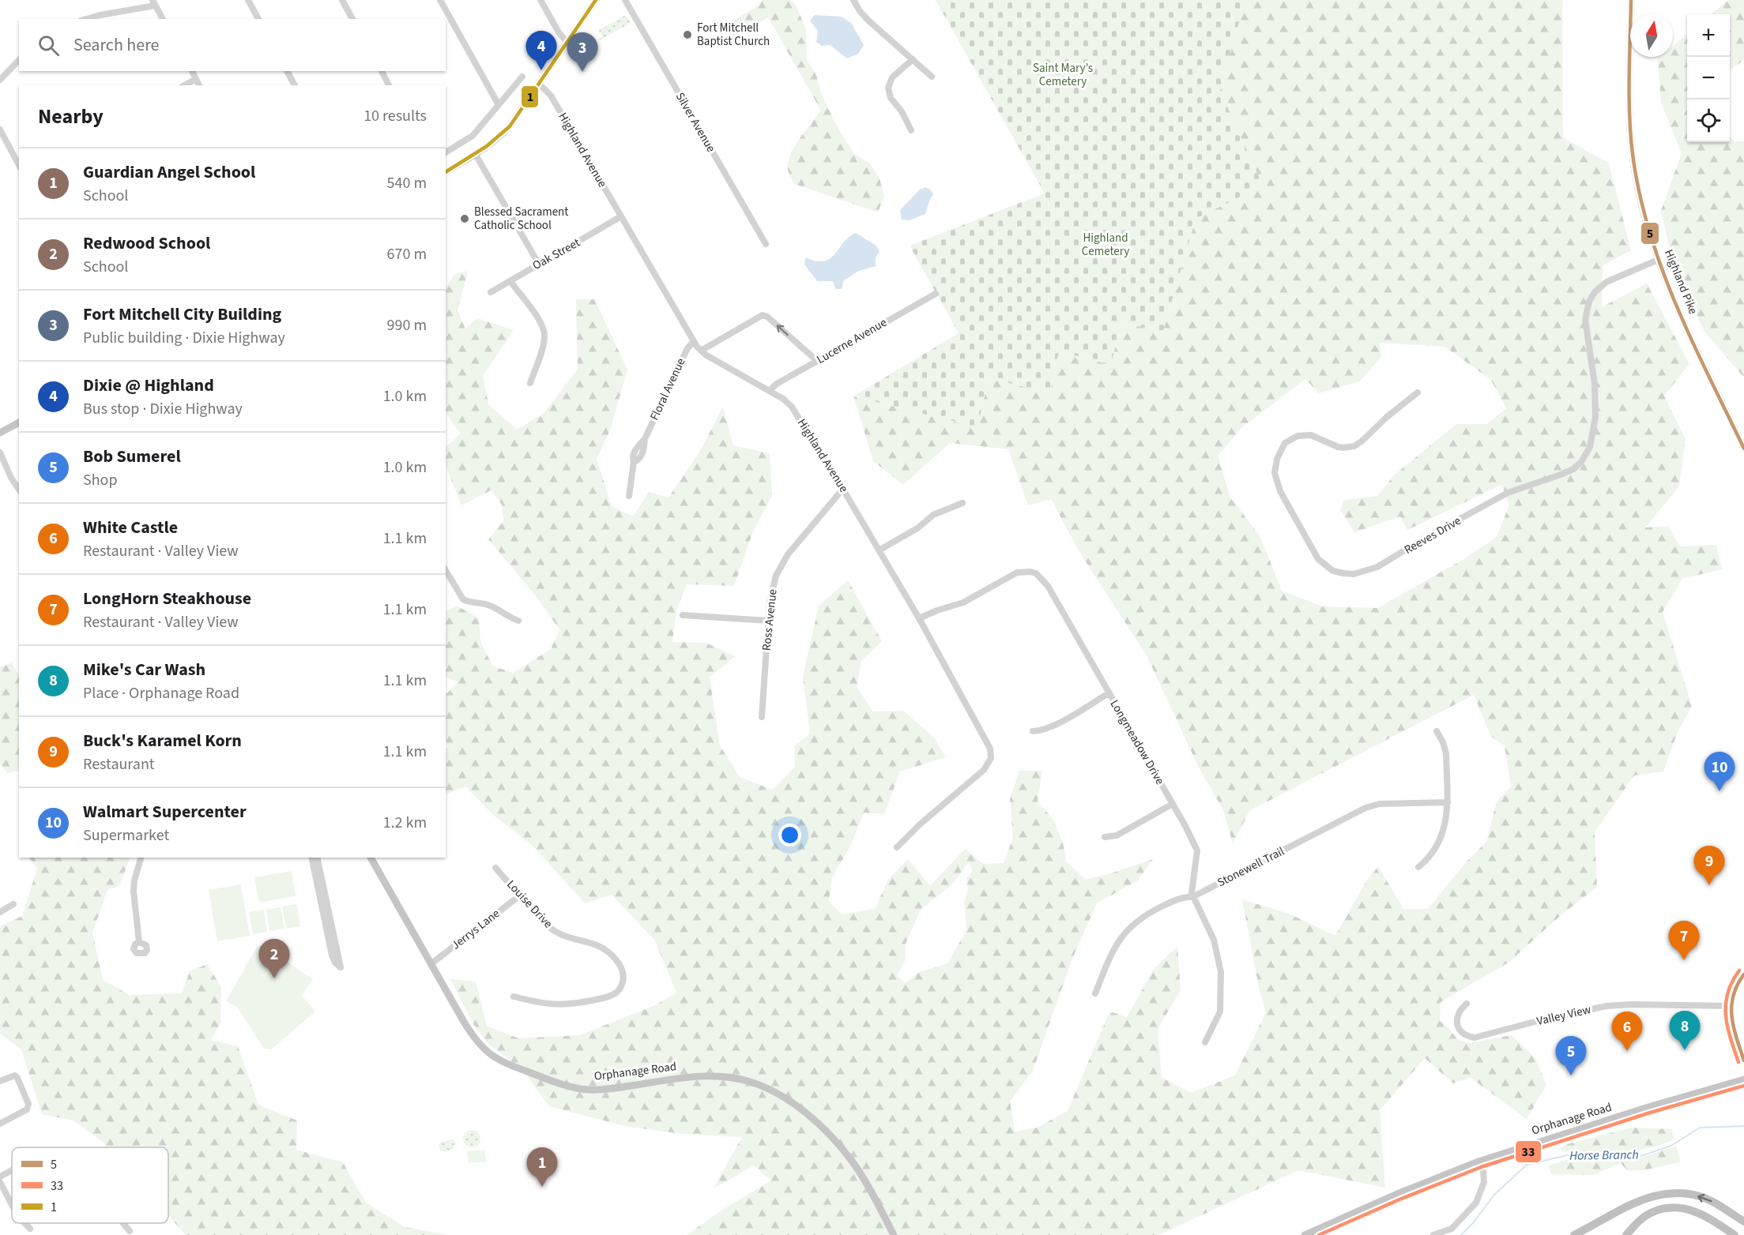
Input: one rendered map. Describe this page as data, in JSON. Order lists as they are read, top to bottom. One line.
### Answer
{"streets":{"main road":["Highland Pike","Orphanage Road"],"street":["Silver Avenue","Highland Avenue","Oak Street","Lucerne Avenue","Floral Avenue","Reeves Drive","Ross Avenue","Longmeadow Drive","Stonewell Trail","Louise Drive","Jerrys Lane","Valley View"]},"crossings":[["Highland Avenue","Oak Street"],["Highland Avenue","Lucerne Avenue"],["Highland Avenue","Floral Avenue"],["Highland Avenue","Ross Avenue"],["Highland Avenue","Longmeadow Drive"],["Highland Pike","Reeves Drive"],["Longmeadow Drive","Stonewell Trail"],["Louise Drive","Jerrys Lane"],["Jerrys Lane","Orphanage Road"]],"water":["Horse Branch"],"parks":["Saint Mary’s Cemetery","Highland Cemetery"],"places":["Fort Mitchell Baptist Church","Blessed Sacrament Catholic School"],"lines":["transit line 5","transit line 1","transit line 33"],"legend":["5","33","1"],"north":"top","page":{"map_buttons":["+","−"],"search":"Search here","pins":["4","3","10","9","7","2","8","6","5","1"],"heading":["Nearby","10 results"],"list":[{"mark":"1","name":"Guardian Angel School","note":"School","value":"540 m"},{"mark":"2","name":"Redwood School","note":"School","value":"670 m"},{"mark":"3","name":"Fort Mitchell City Building","note":"Public building · Dixie Highway","value":"990 m"},{"mark":"4","name":"Dixie @ Highland","note":"Bus stop · Dixie Highway","value":"1.0 km"},{"mark":"5","name":"Bob Sumerel","note":"Shop","value":"1.0 km"},{"mark":"6","name":"White Castle","note":"Restaurant · Valley View","value":"1.1 km"},{"mark":"7","name":"LongHorn Steakhouse","note":"Restaurant · Valley View","value":"1.1 km"},{"mark":"8","name":"Mike's Car Wash","note":"Place · Orphanage Road","value":"1.1 km"},{"mark":"9","name":"Buck's Karamel Korn","note":"Restaurant","value":"1.1 km"},{"mark":"10","name":"Walmart Supercenter","note":"Supermarket","value":"1.2 km"}]}}
